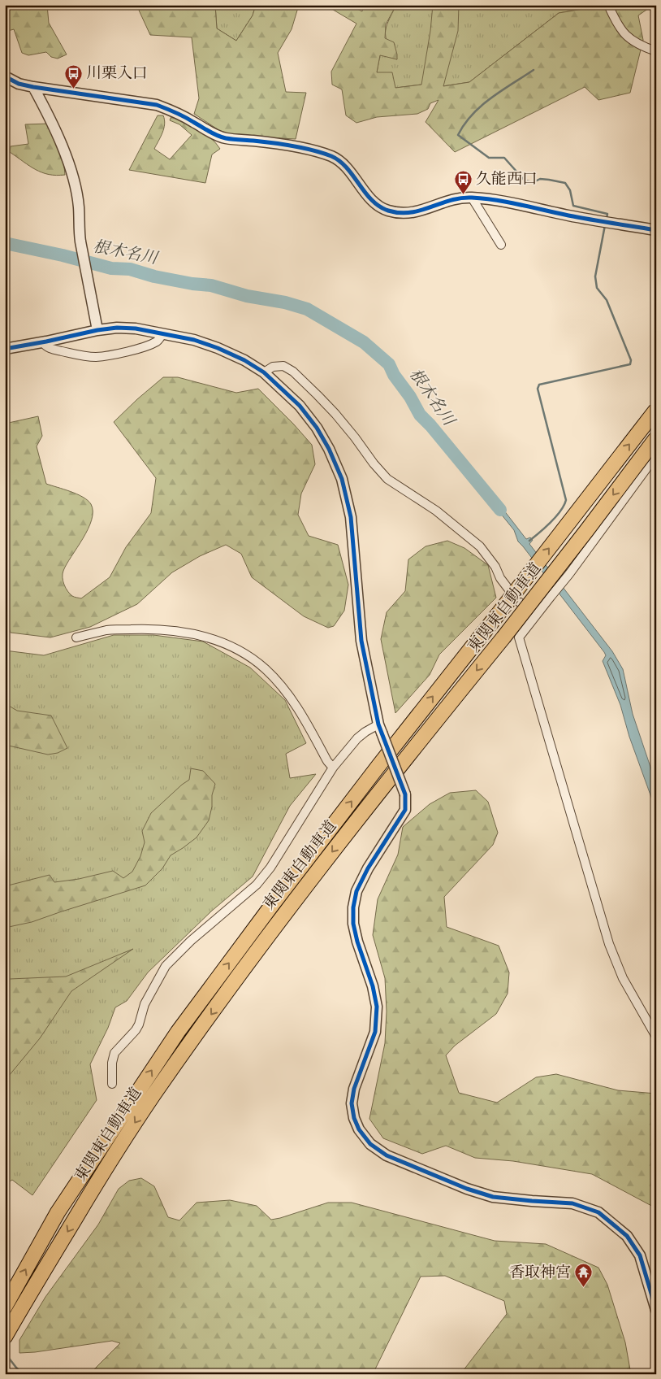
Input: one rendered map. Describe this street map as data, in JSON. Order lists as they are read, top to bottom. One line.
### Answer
{"streets":{"highway":["東関東自動車道"]},"water":["根木名川"],"places":{"bus stop":["川栗入口","久能西口"],"temple":["香取神宮"]}}
